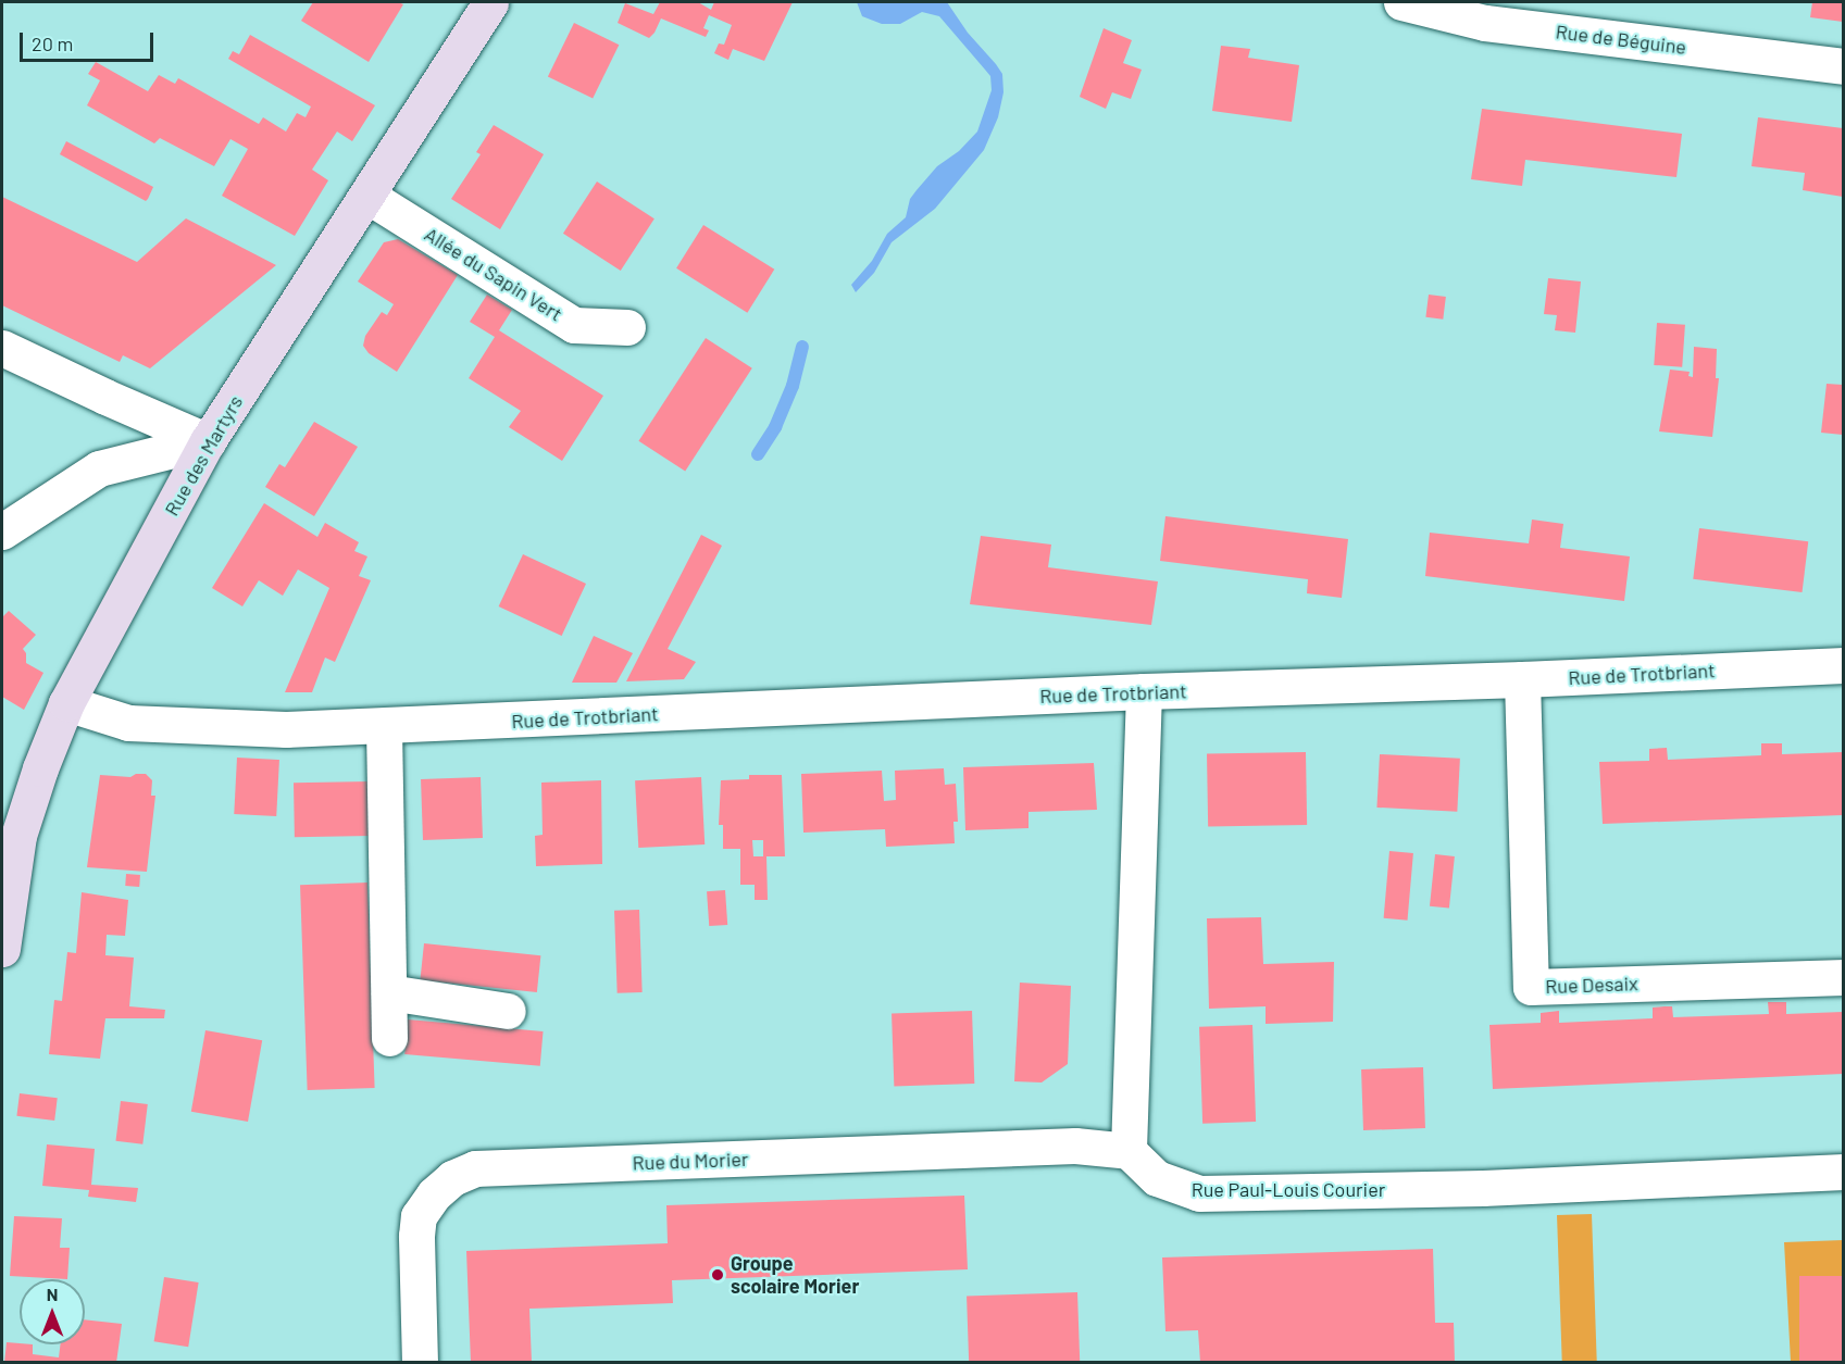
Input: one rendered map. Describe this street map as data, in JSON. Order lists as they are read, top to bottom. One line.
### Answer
{"streets":{"main road":["Rue des Martyrs"],"street":["Rue de Béguine","Allée du Sapin Vert","Rue de Trotbriant","Rue Desaix","Rue du Morier","Rue Paul-Louis Courier"]},"crossings":[["Allée du Sapin Vert","Rue des Martyrs"],["Rue des Martyrs","Rue de Trotbriant"],["Rue de Trotbriant","Rue Desaix"],["Rue du Morier","Rue Paul-Louis Courier"]],"places":["Groupe scolaire Morier"],"scale_bar":"20 m","north":"top"}
